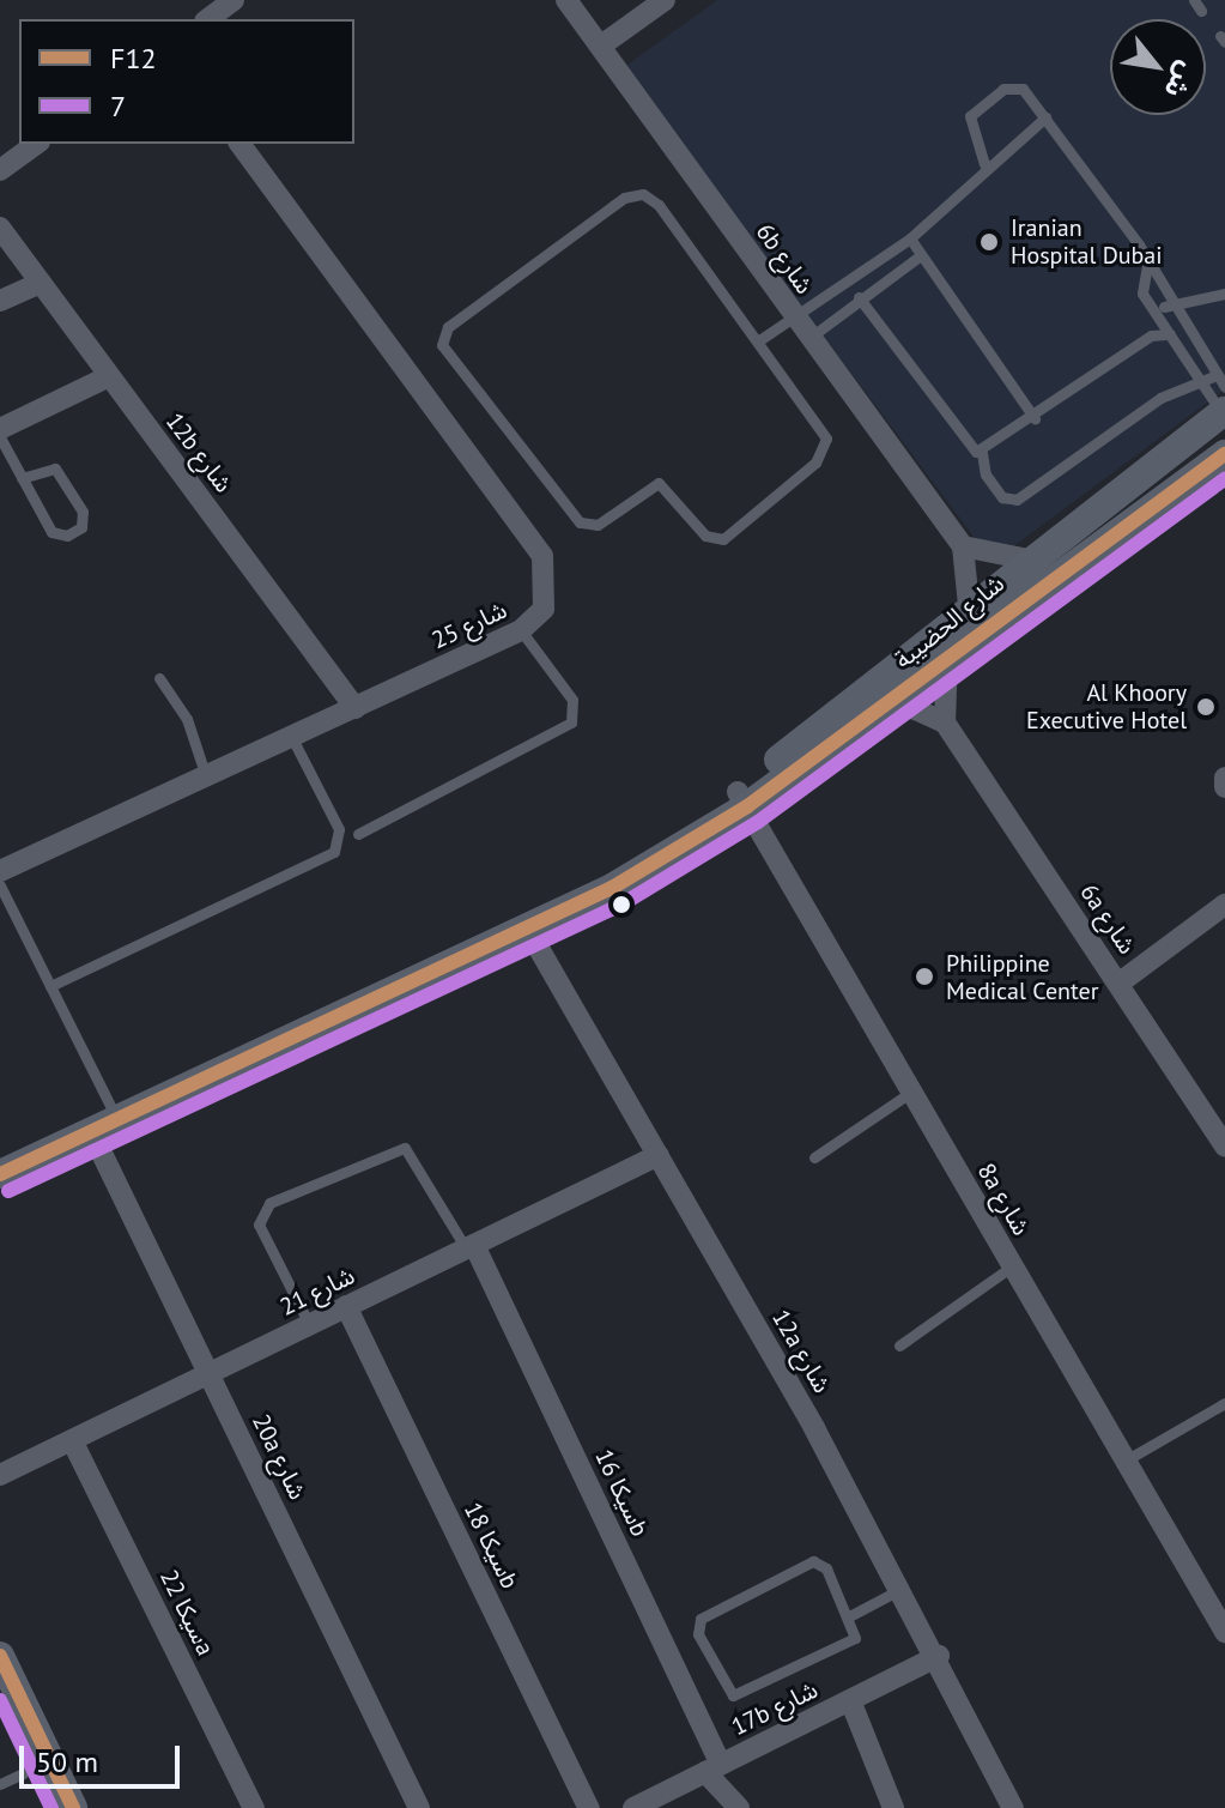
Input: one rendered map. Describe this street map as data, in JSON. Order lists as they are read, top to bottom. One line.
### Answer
{"streets":{"street":["6b شارع","12b شارع","شارع الحضيبة","شارع 25","6a شارع","8a شارع","شارع 21","12a شارع","20a شارع","سيكا 16b","سيكا 18b","سيكا 22a","17b شارع"]},"crossings":[["12b شارع","شارع 25"],["شارع الحضيبة","8a شارع"],["شارع الحضيبة","12a شارع"],["شارع الحضيبة","20a شارع"],["شارع 21","12a شارع"],["شارع 21","20a شارع"],["شارع 21","سيكا 16b"],["شارع 21","سيكا 18b"],["شارع 21","سيكا 22a"],["12a شارع","17b شارع"],["سيكا 16b","17b شارع"]],"places":["Iranian Hospital Dubai","Al Khoory Executive Hotel","Philippine Medical Center"],"lines":["transit line F12","transit line 7"],"legend":["F12","7"],"scale_bar":"50 m","north":"bottom right"}
